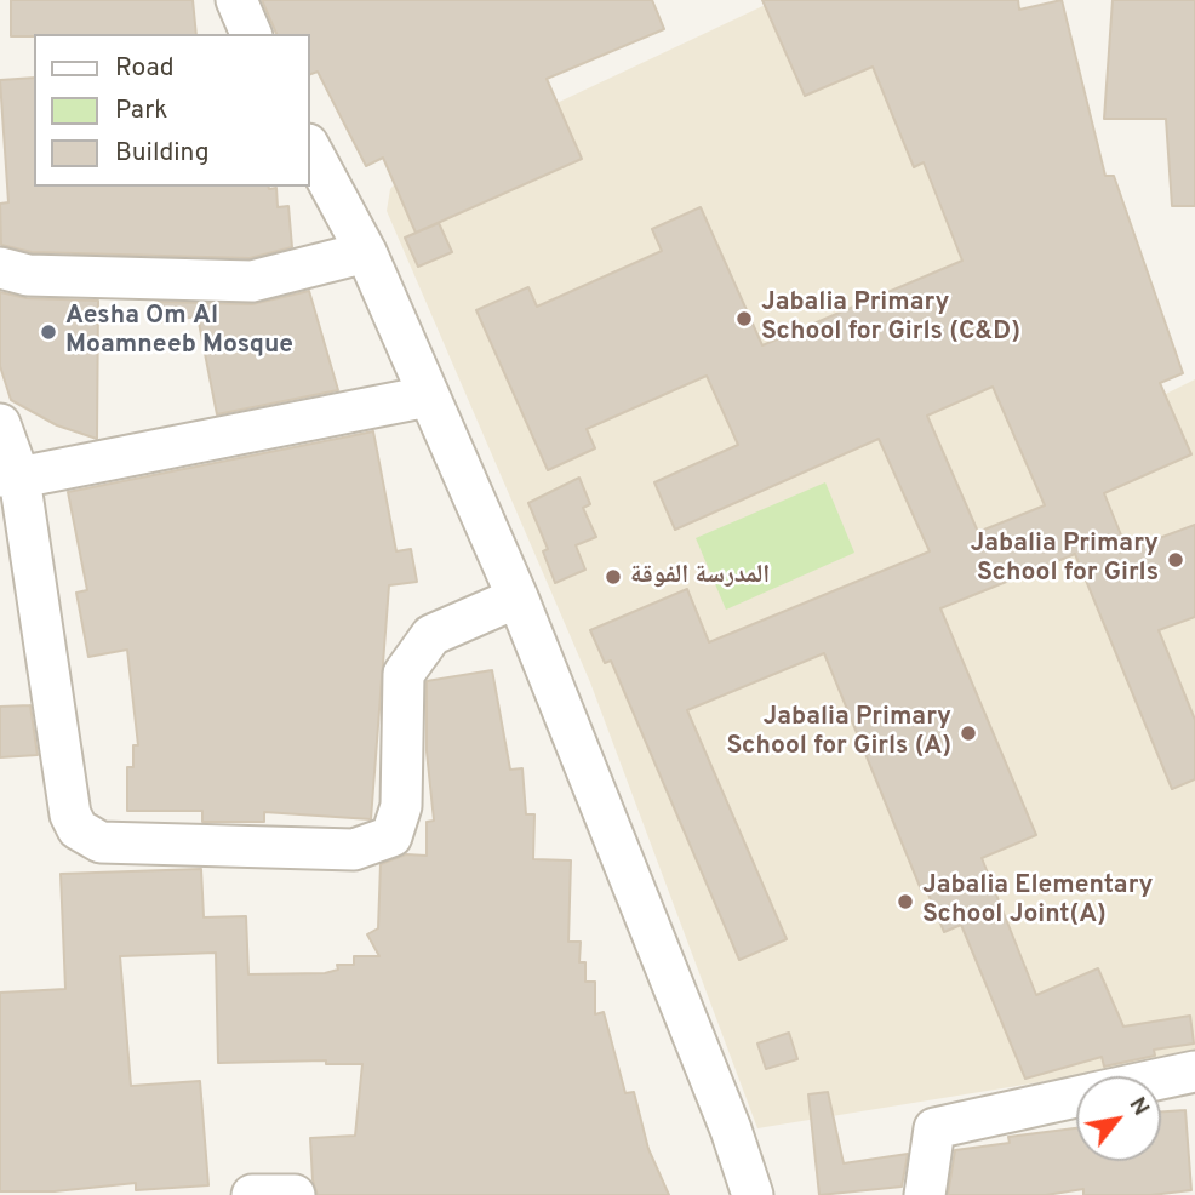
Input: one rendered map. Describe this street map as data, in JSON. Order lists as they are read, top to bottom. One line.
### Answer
{"places":["Jabalia Primary School for Girls (C&D)","Aesha Om Al Moamneeb Mosque","Jabalia Primary School for Girls","المدرسة الفوقة","Jabalia Primary School for Girls (A)","Jabalia Elementary School Joint(A)"],"legend":["Road","Park","Building"],"north":"top right"}
